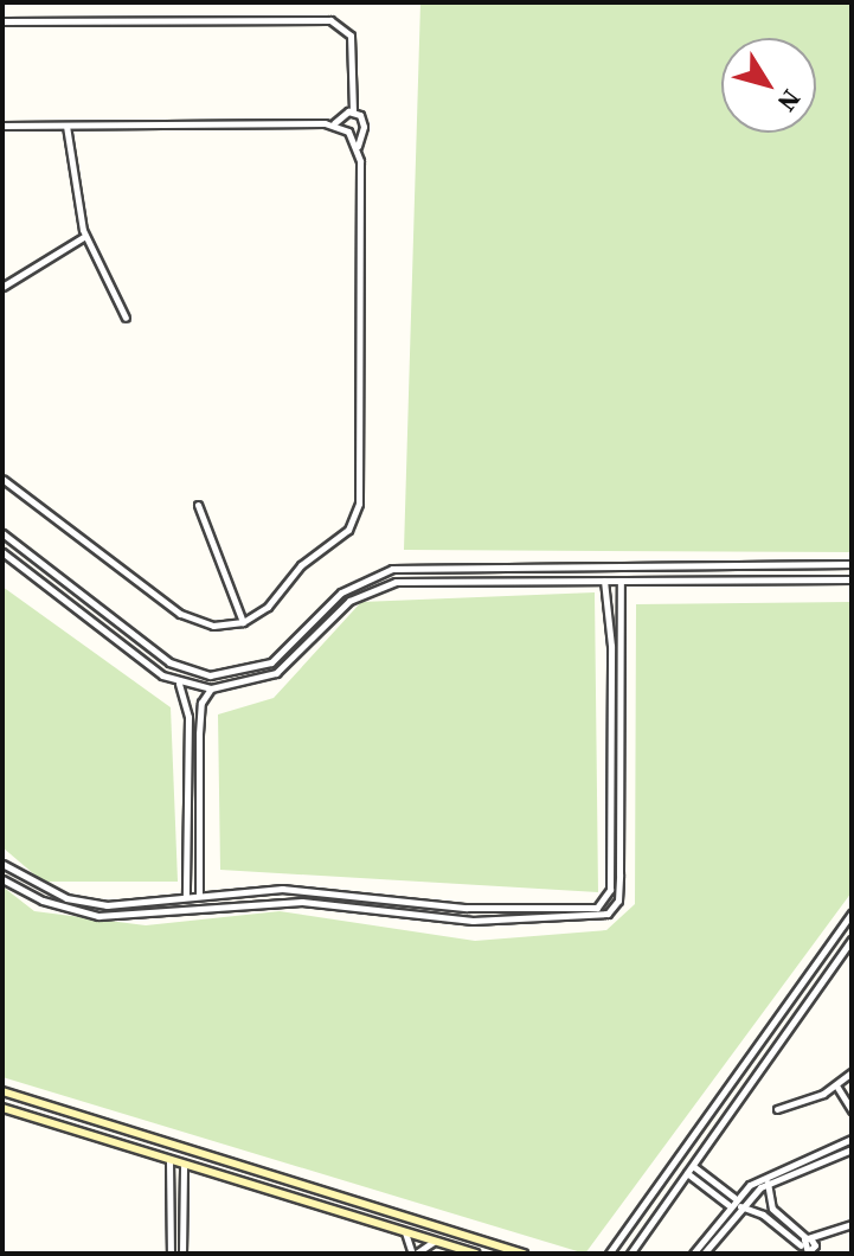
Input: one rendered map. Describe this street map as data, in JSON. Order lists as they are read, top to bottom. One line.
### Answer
{"north":"bottom right"}
